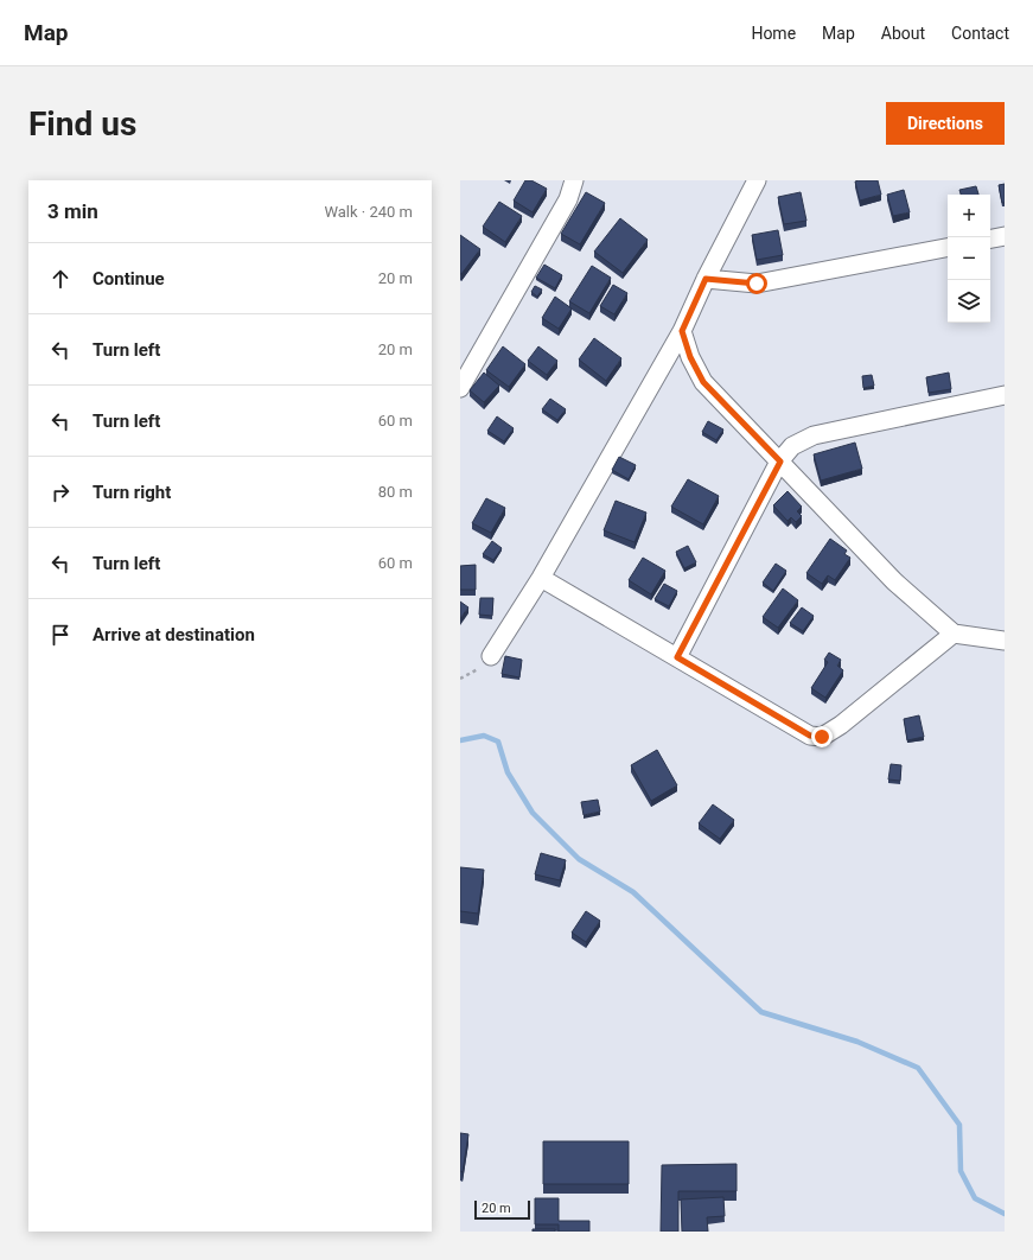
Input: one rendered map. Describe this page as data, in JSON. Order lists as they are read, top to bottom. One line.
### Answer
{"scale_bar":"20 m","page":{"header":"Map","nav":["Home","Map","About","Contact"],"buttons":"Directions","title":"Find us","heading":["3 min","Walk · 240 m"],"map_buttons":["+","−"],"list":[["Continue","20 m"],["Turn left","20 m"],["Turn left","60 m"],["Turn right","80 m"],["Turn left","60 m"],"Arrive at destination"],"scale":"20 m"}}
